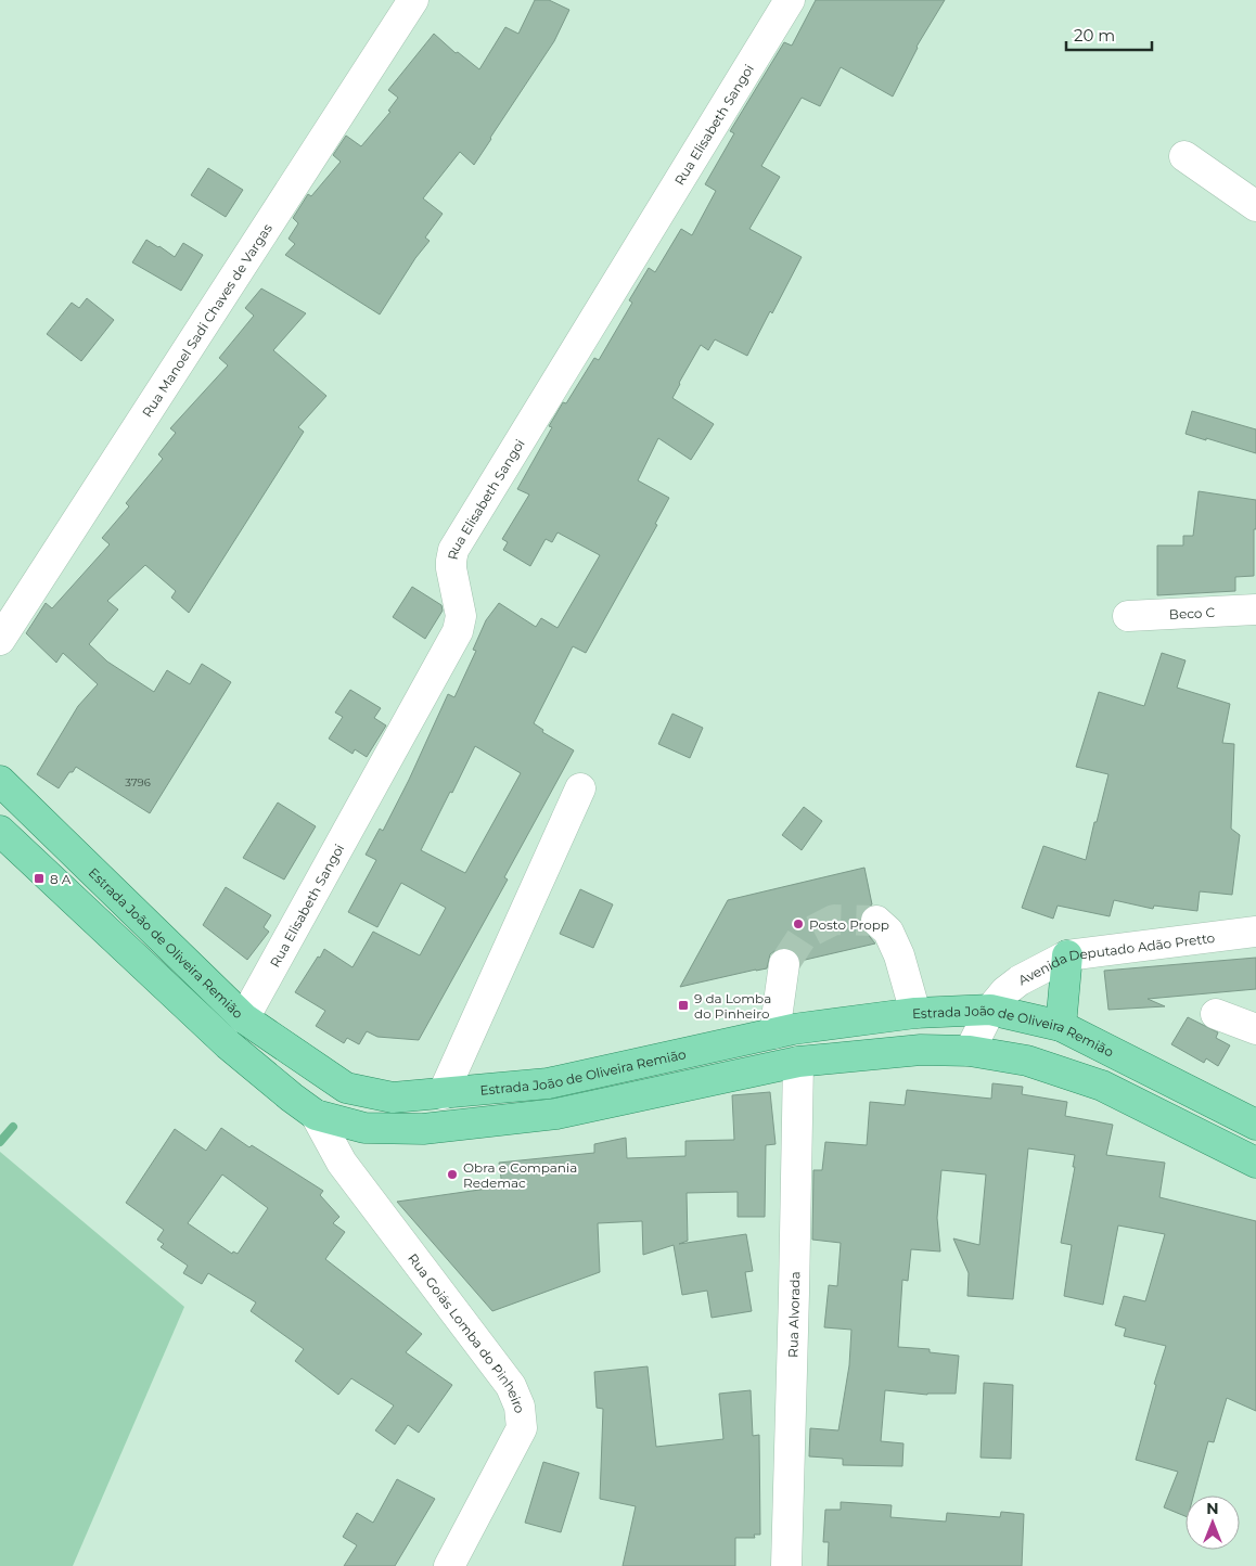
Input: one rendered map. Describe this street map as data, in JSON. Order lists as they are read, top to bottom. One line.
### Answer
{"streets":{"main road":["Estrada João de Oliveira Remião"],"street":["Rua Elisabeth Sangoi","Rua Manoel Sadi Chaves de Vargas","Beco C","Avenida Deputado Adão Pretto","Rua Alvorada","Rua Goiás Lomba do Pinheiro"]},"crossings":[["Rua Elisabeth Sangoi","Estrada João de Oliveira Remião"],["Estrada João de Oliveira Remião","Avenida Deputado Adão Pretto"],["Estrada João de Oliveira Remião","Rua Alvorada"],["Estrada João de Oliveira Remião","Rua Goiás Lomba do Pinheiro"]],"places":{"transit":["8 A","9 da Lomba do Pinheiro"],"other":["Posto Propp","Obra e Compania Redemac"]},"house_numbers":["3796"],"scale_bar":"20 m","north":"top"}
